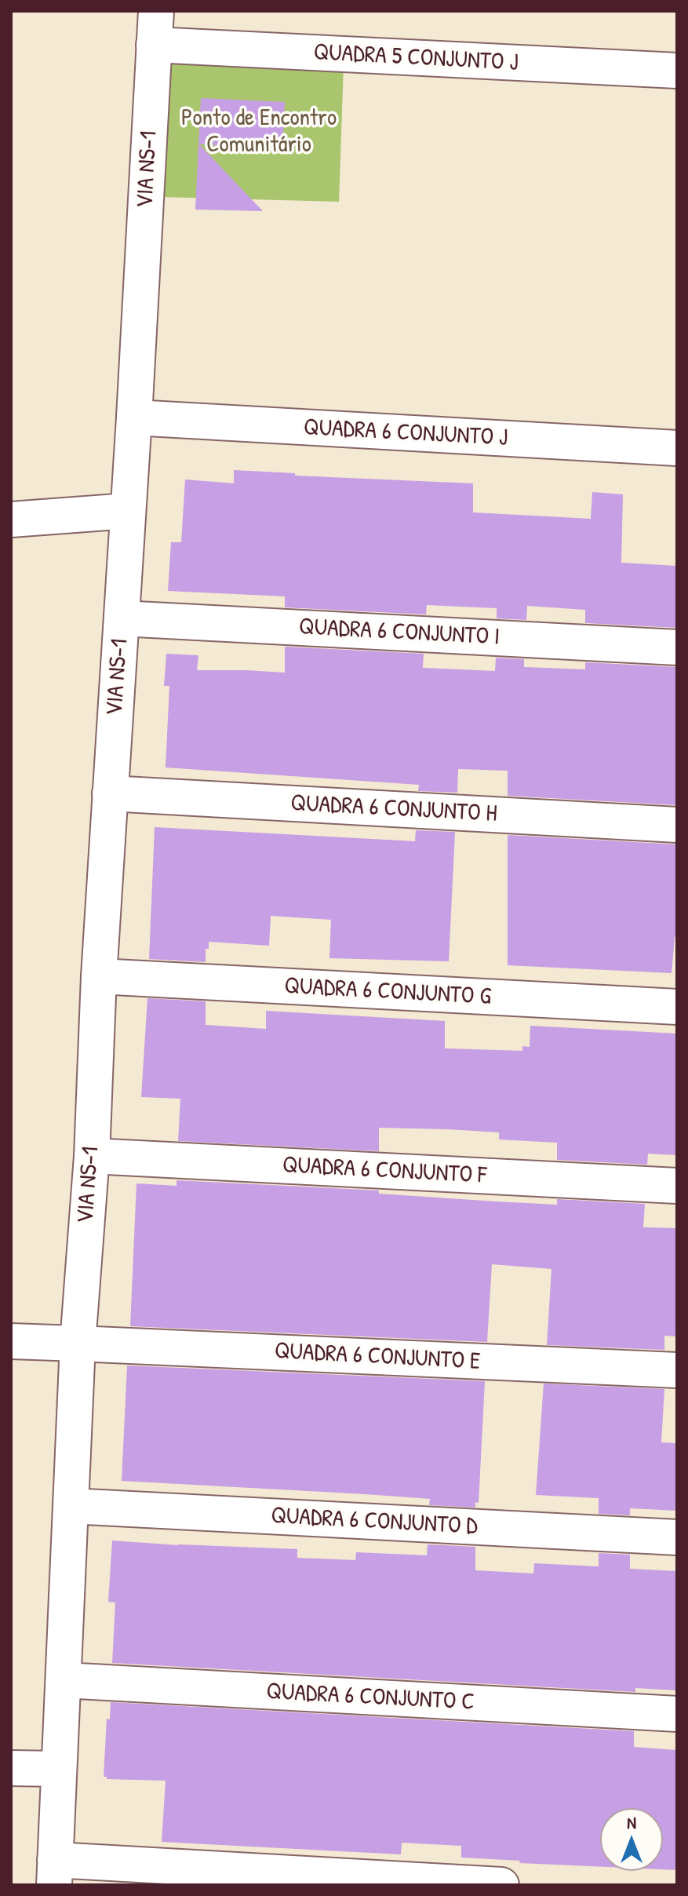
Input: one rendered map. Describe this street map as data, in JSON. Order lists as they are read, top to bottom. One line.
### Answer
{"streets":{"street":["QUADRA 5 CONJUNTO J","VIA NS-1","QUADRA 6 CONJUNTO J","QUADRA 6 CONJUNTO I","QUADRA 6 CONJUNTO H","QUADRA 6 CONJUNTO G","QUADRA 6 CONJUNTO F","QUADRA 6 CONJUNTO E","QUADRA 6 CONJUNTO D","QUADRA 6 CONJUNTO C"]},"crossings":[["QUADRA 5 CONJUNTO J","VIA NS-1"],["VIA NS-1","QUADRA 6 CONJUNTO J"],["VIA NS-1","QUADRA 6 CONJUNTO I"],["VIA NS-1","QUADRA 6 CONJUNTO H"],["VIA NS-1","QUADRA 6 CONJUNTO G"],["VIA NS-1","QUADRA 6 CONJUNTO F"],["VIA NS-1","QUADRA 6 CONJUNTO E"],["VIA NS-1","QUADRA 6 CONJUNTO D"],["VIA NS-1","QUADRA 6 CONJUNTO C"]],"parks":["Ponto de Encontro Comunitário"],"north":"top"}
